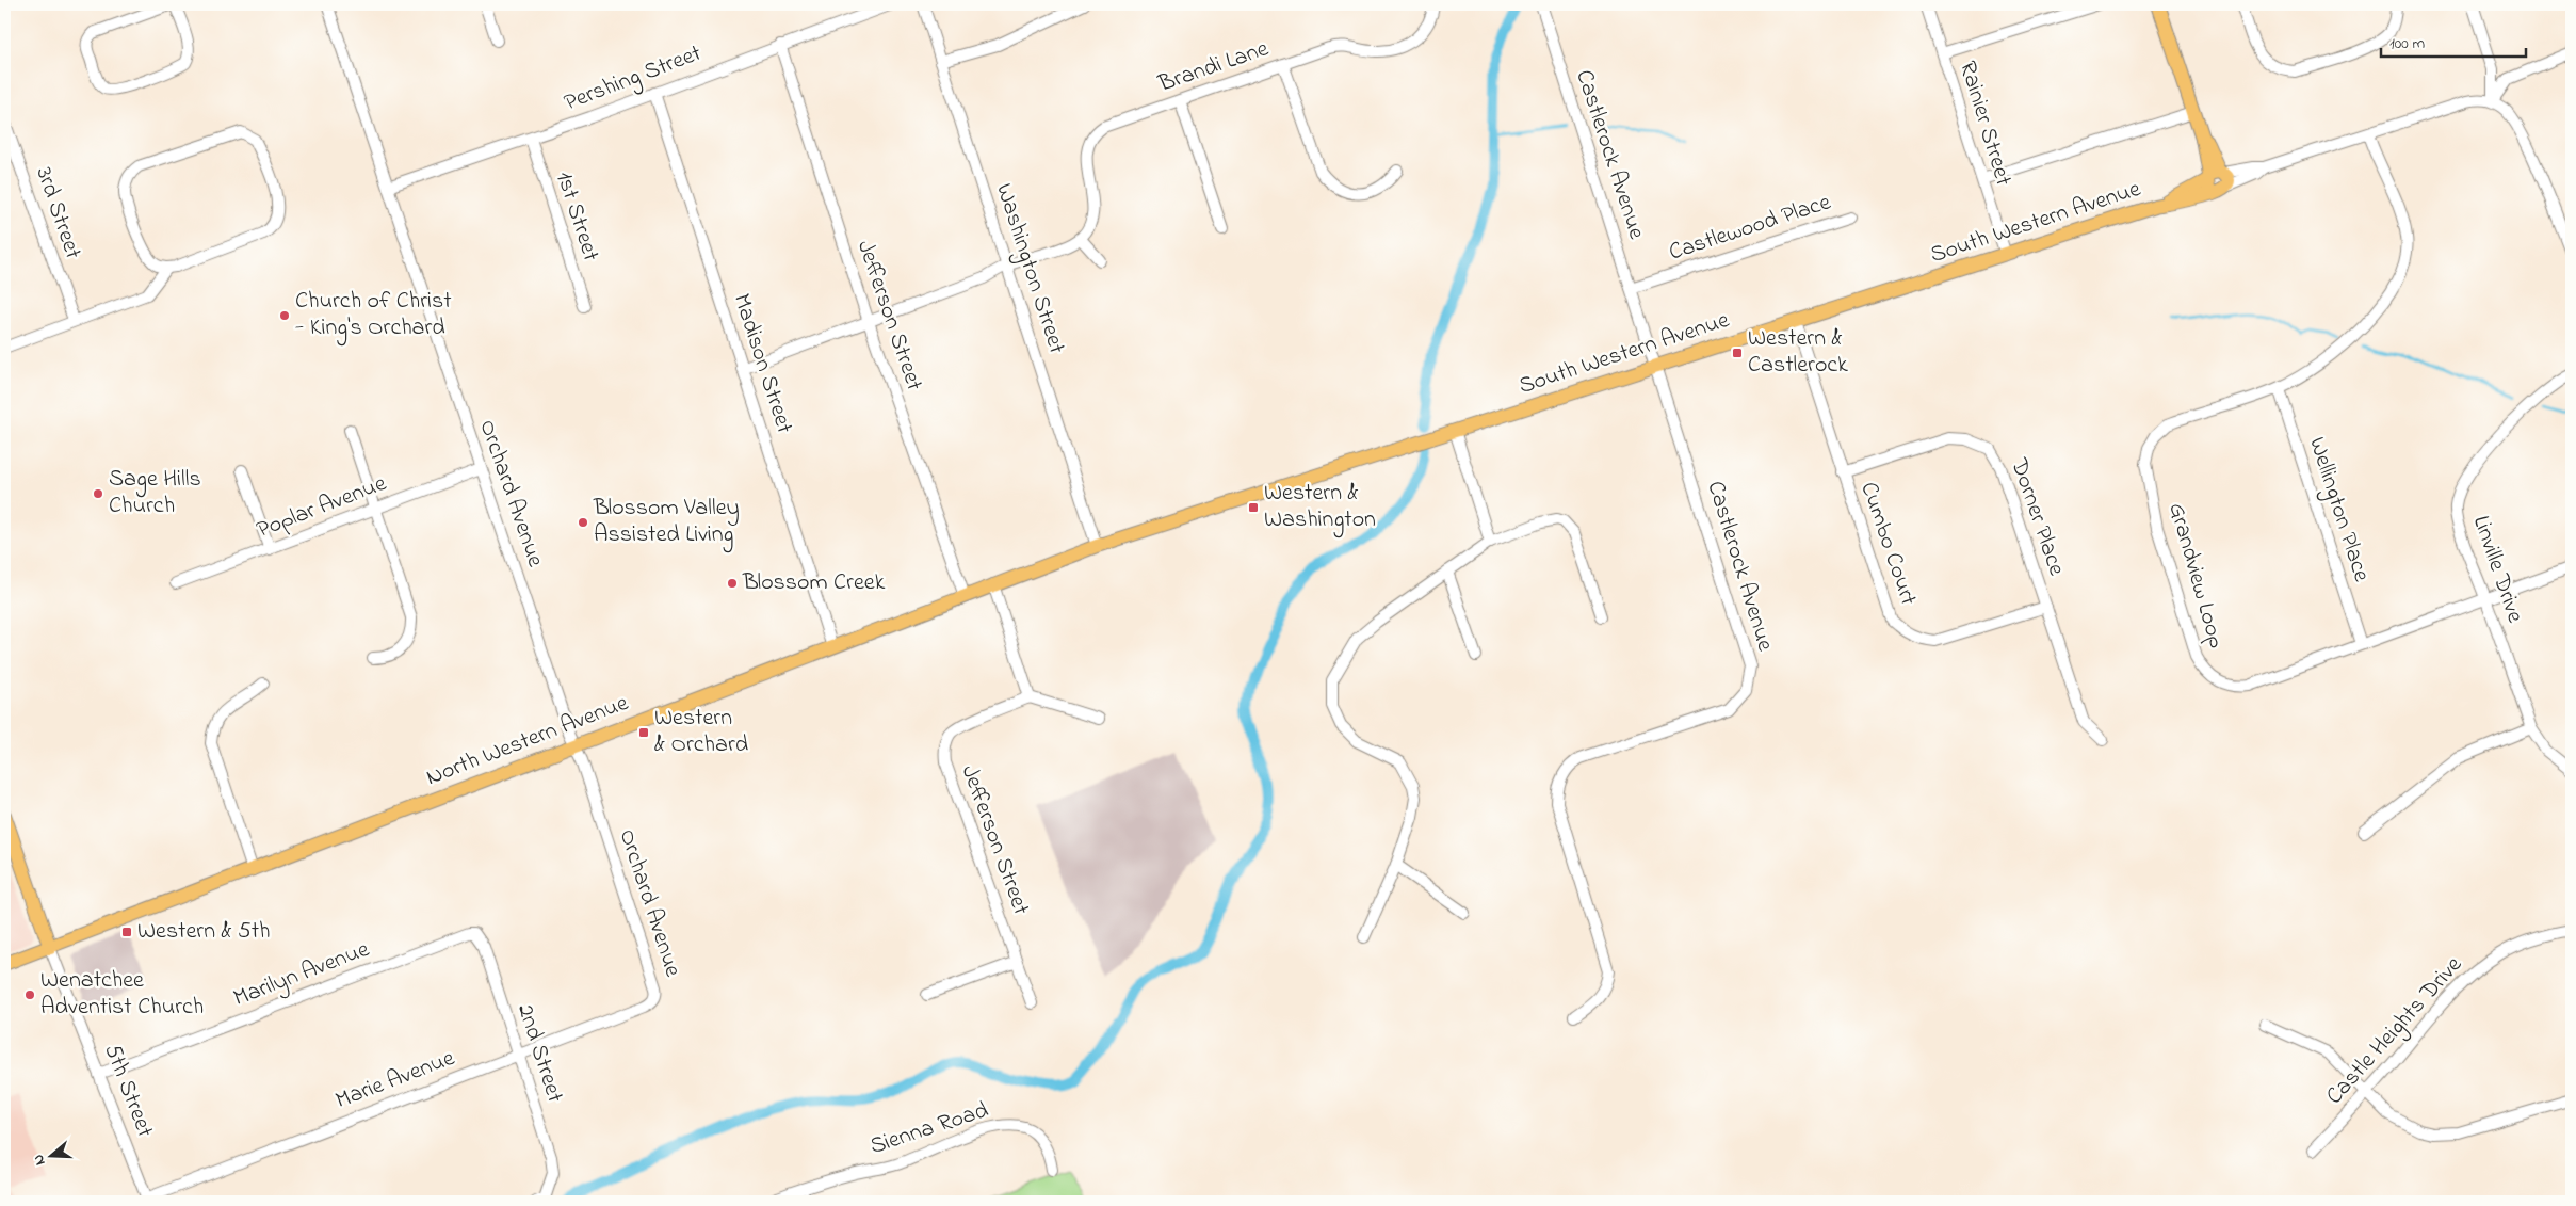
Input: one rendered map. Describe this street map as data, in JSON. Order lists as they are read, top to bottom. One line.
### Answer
{"streets":{"main road":["South Western Avenue","North Western Avenue","5th Street"],"street":["Brandi Lane","Pershing Street","Rainier Street","Castlerock Avenue","3rd Street","1st Street","Castlewood Place","Washington Street","Jefferson Street","Madison Street","Orchard Avenue","Poplar Avenue","Wellington Place","Dorner Place","Cumbo Court","Linville Drive","Grandview Loop","Marilyn Avenue","Castle Heights Drive","2nd Street","Marie Avenue","Sienna Road"]},"crossings":[["Pershing Street","1st Street"],["Pershing Street","Jefferson Street"],["Pershing Street","Madison Street"],["Pershing Street","Orchard Avenue"],["Rainier Street","South Western Avenue"],["Castlerock Avenue","South Western Avenue"],["Castlerock Avenue","Castlewood Place"],["South Western Avenue","Washington Street"],["South Western Avenue","Cumbo Court"],["South Western Avenue","Grandview Loop"],["South Western Avenue","North Western Avenue"],["Washington Street","North Western Avenue"],["Jefferson Street","North Western Avenue"],["Madison Street","North Western Avenue"],["Orchard Avenue","Poplar Avenue"],["Orchard Avenue","North Western Avenue"],["Orchard Avenue","Marie Avenue"],["Wellington Place","Grandview Loop"],["Dorner Place","Cumbo Court"],["Linville Drive","Grandview Loop"],["North Western Avenue","5th Street"],["Marilyn Avenue","2nd Street"],["Marilyn Avenue","5th Street"],["2nd Street","Marie Avenue"],["Marie Avenue","5th Street"]],"places":{"other":["Church of Christ - King's Orchard","Sage Hills Church","Blossom Valley Assisted Living","Blossom Creek","Wenatchee Adventist Church"],"transit":["Western & Castlerock","Western & Washington","Western & Orchard","Western & 5th"]},"scale_bar":"100 m","north":"left"}
